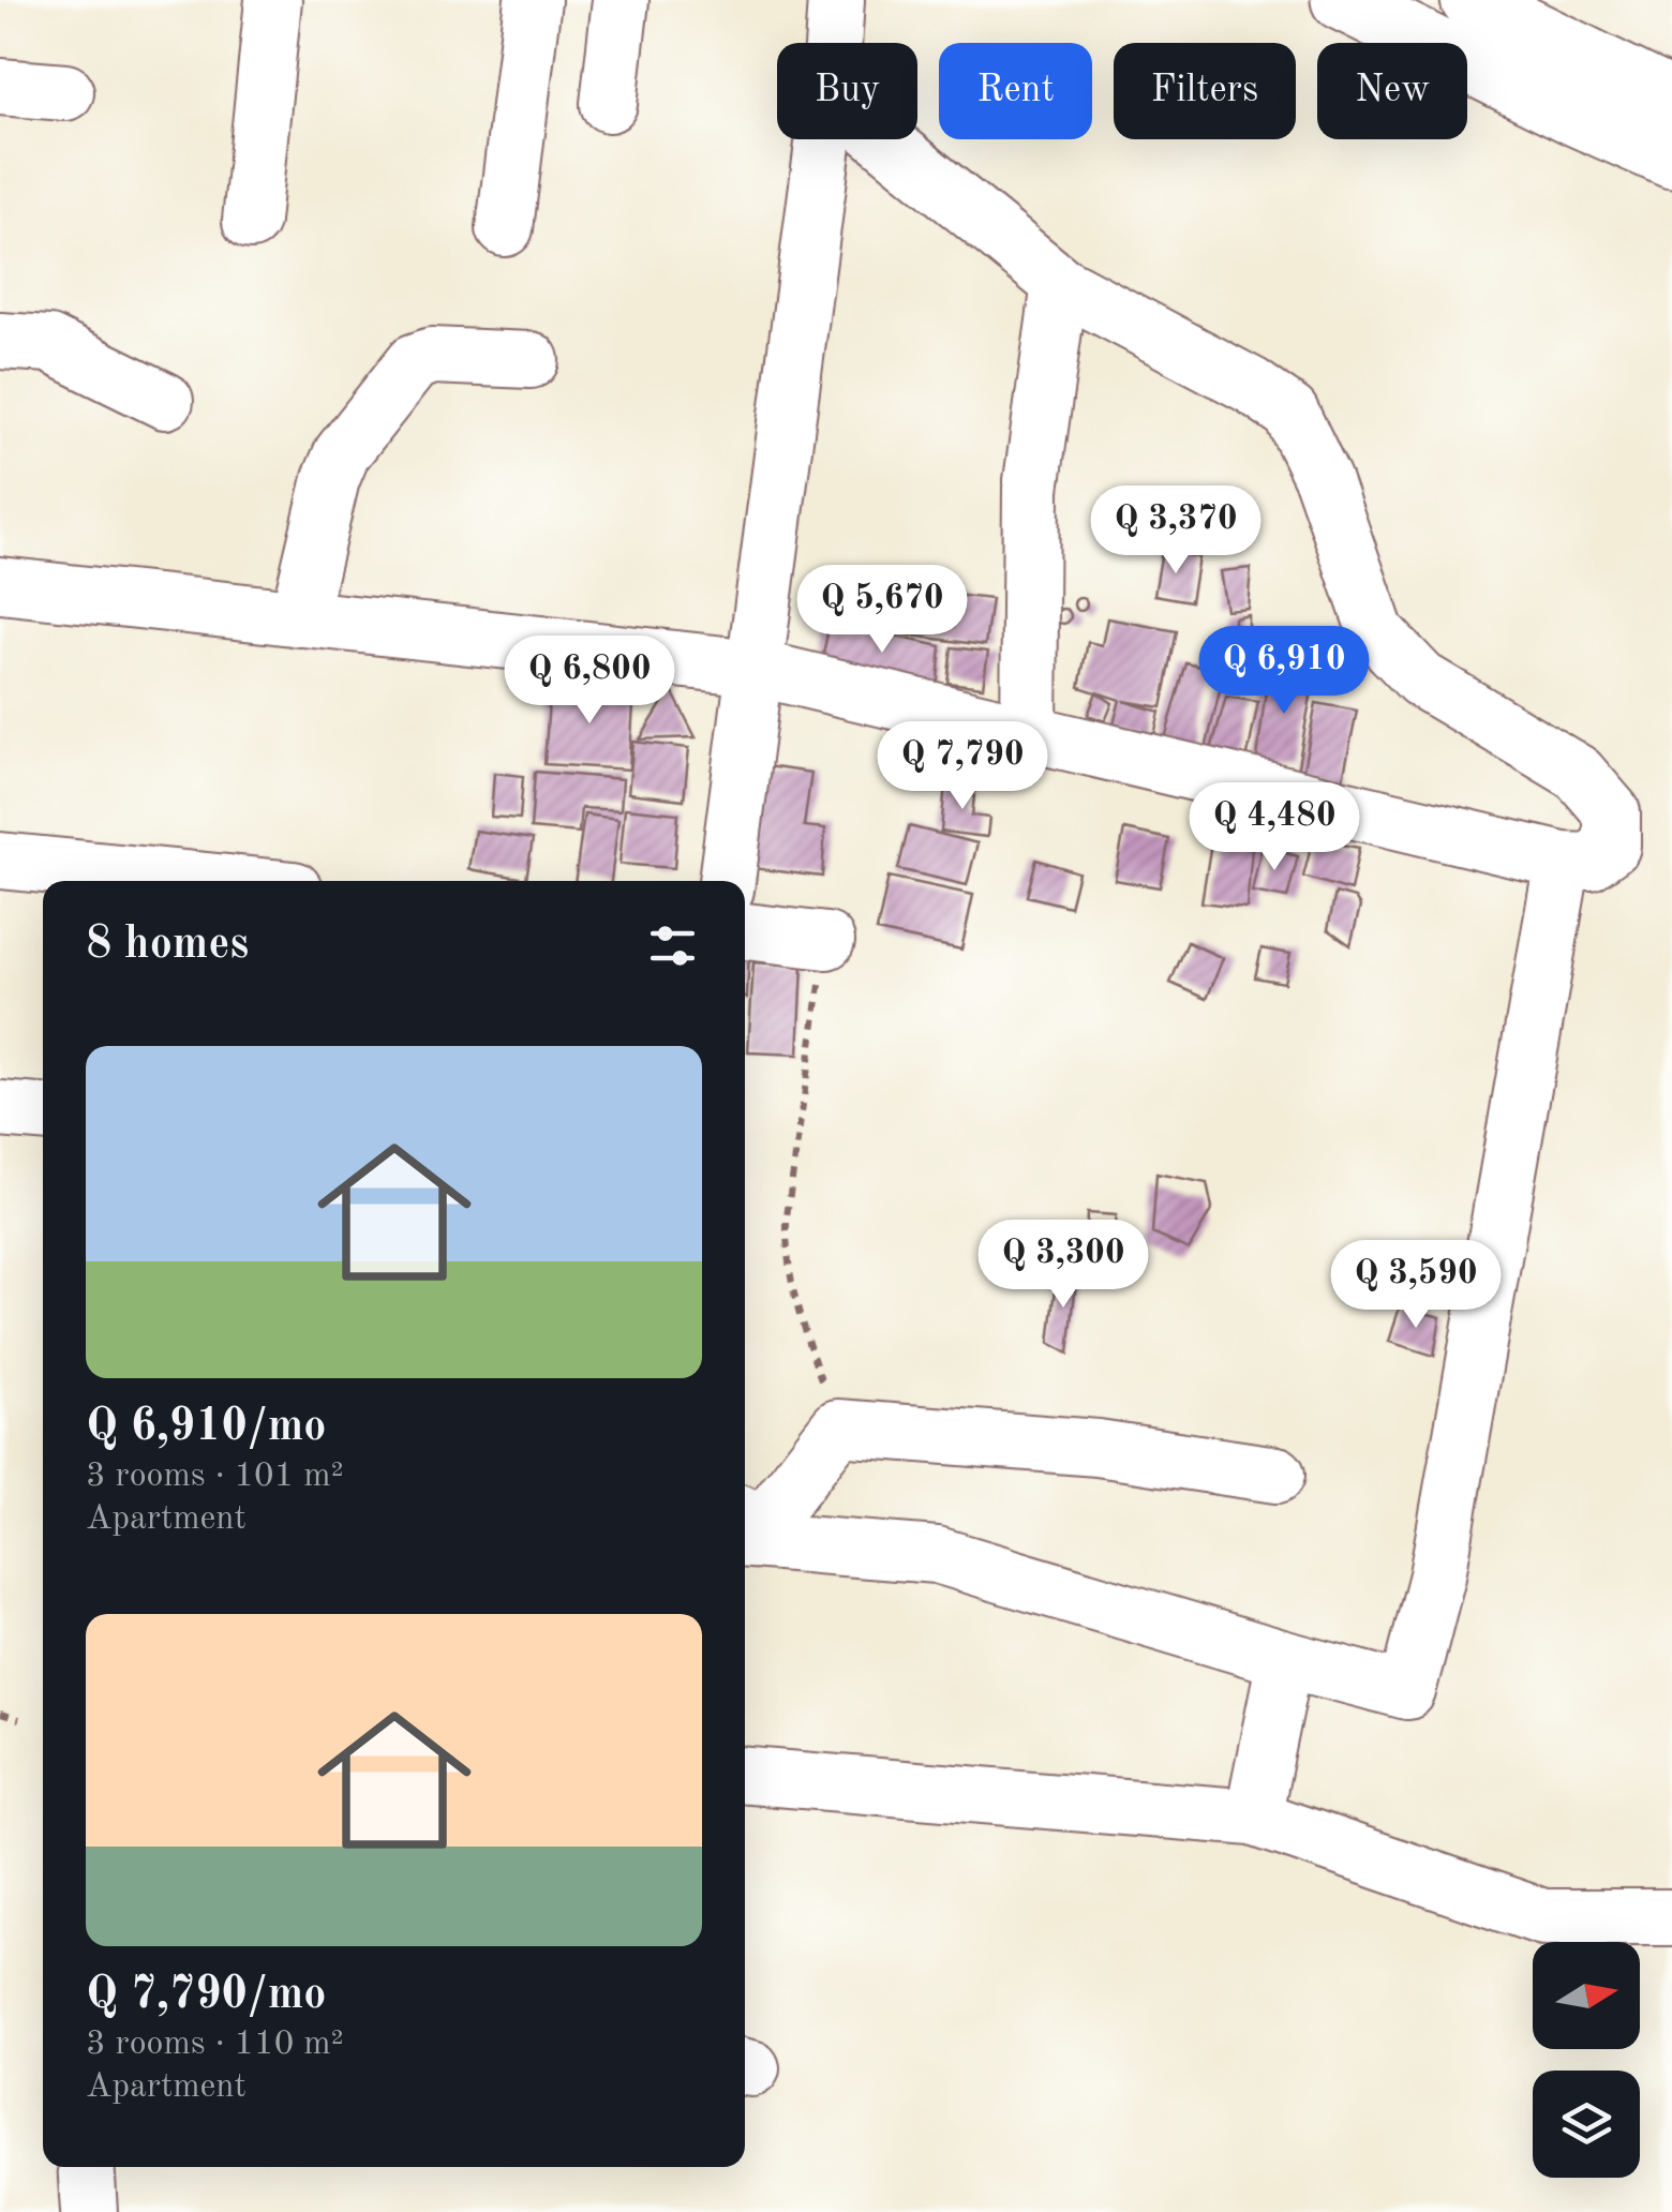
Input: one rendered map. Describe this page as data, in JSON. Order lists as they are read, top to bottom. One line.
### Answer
{"north":"right","page":{"chip":["Buy","Rent","Filters","New"],"price":["Q 3,370","Q 5,670","Q 6,910","Q 6,800","Q 7,790","Q 4,480","Q 3,300","Q 3,590"],"heading":"8 homes","list":[{"name":"Q 6,910/mo","note":"3 rooms · 101 m² · Apartment"},{"name":"Q 7,790/mo","note":"3 rooms · 110 m² · Apartment"}]}}
